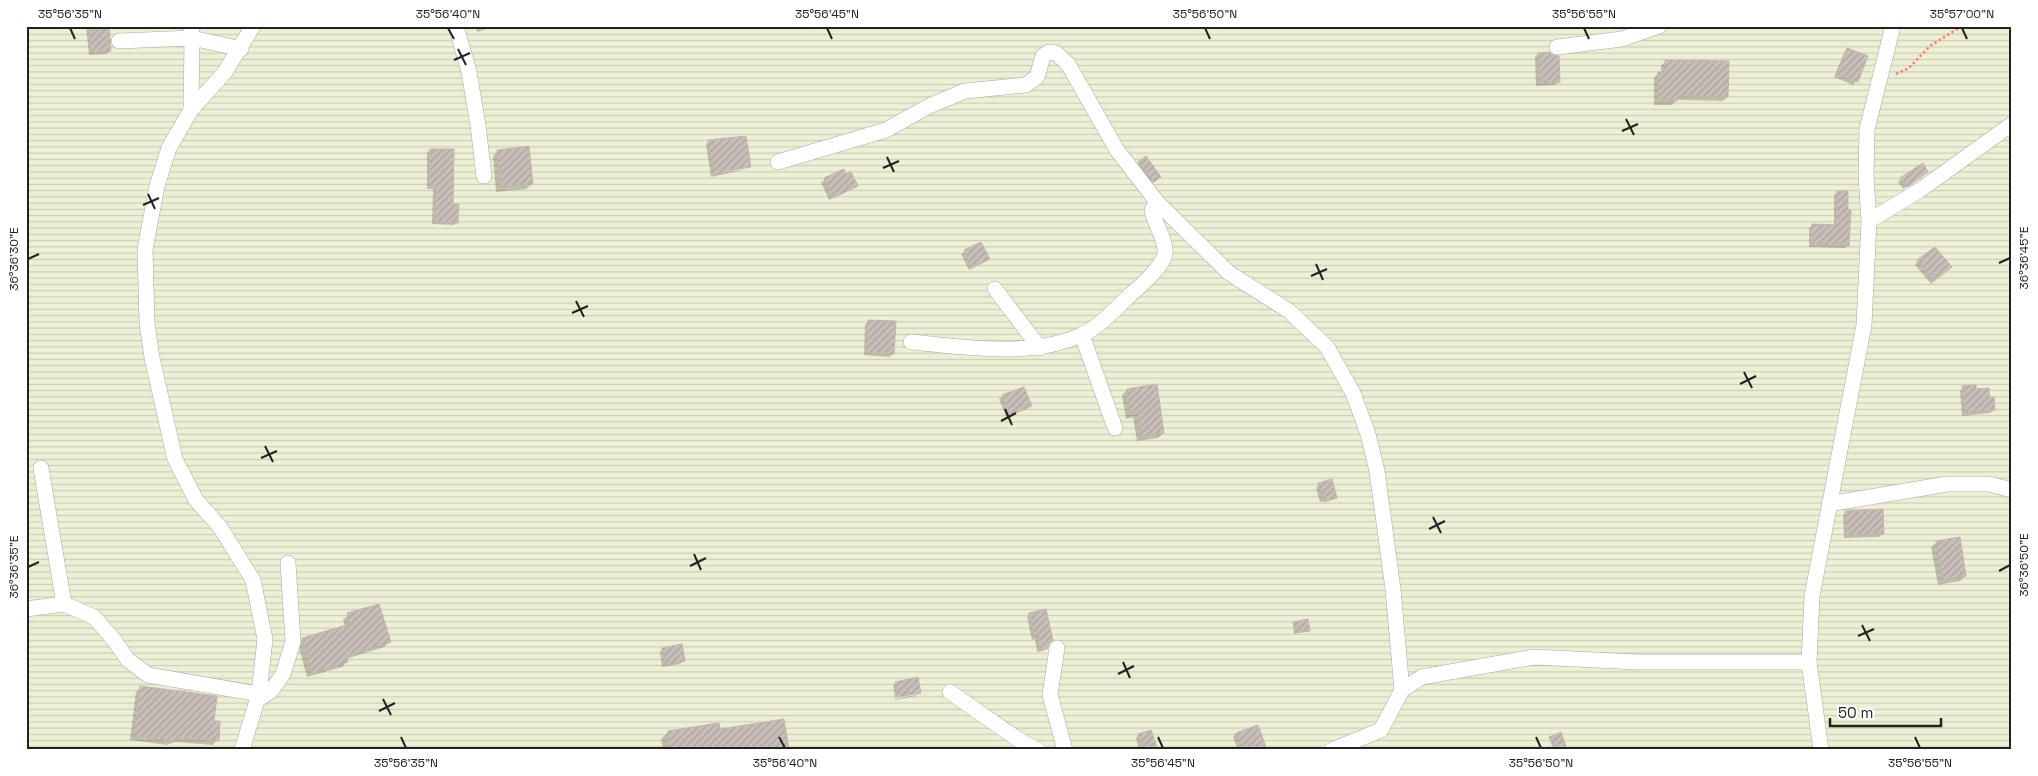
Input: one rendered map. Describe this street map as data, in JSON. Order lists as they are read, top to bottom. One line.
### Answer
{"scale_bar":"50 m","coordinates":["35°56'35\"N","35°56'40\"N","35°56'45\"N","35°56'50\"N","35°56'55\"N","35°57'00\"N","36°36'45\"E","36°36'30\"E","36°36'50\"E","36°36'35\"E"]}
